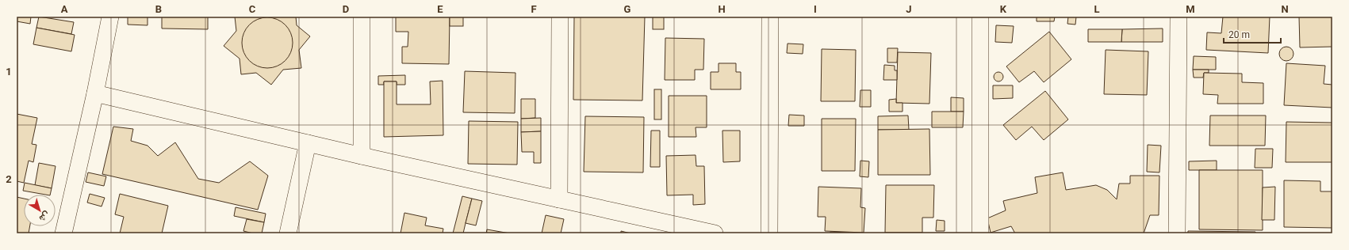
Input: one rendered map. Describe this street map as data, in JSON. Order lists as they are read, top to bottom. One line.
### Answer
{"scale_bar":"20 m","north":"bottom right","grid":{"columns":["A","B","C","D","E","F","G","H","I","J","K","L","M","N"],"rows":["1","2"]}}
